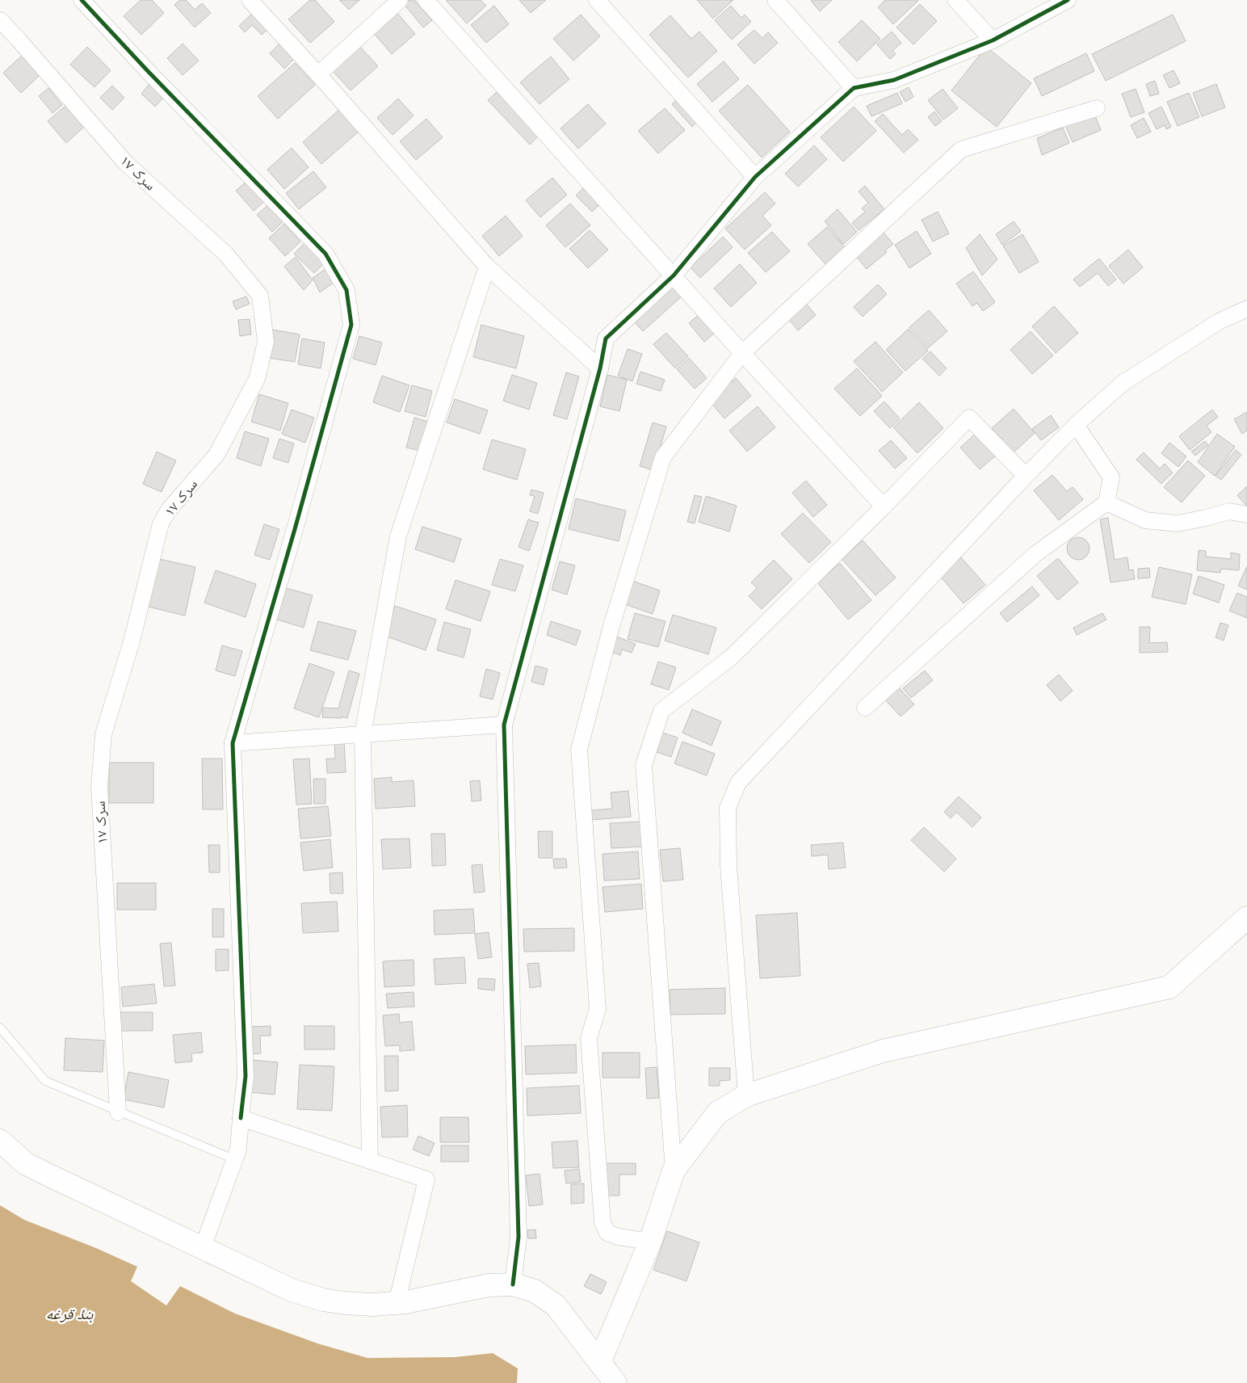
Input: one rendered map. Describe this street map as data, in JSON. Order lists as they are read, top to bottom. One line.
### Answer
{"streets":{"street":["سرک ۱۷"]},"water":["بندٔ قرغه"]}
